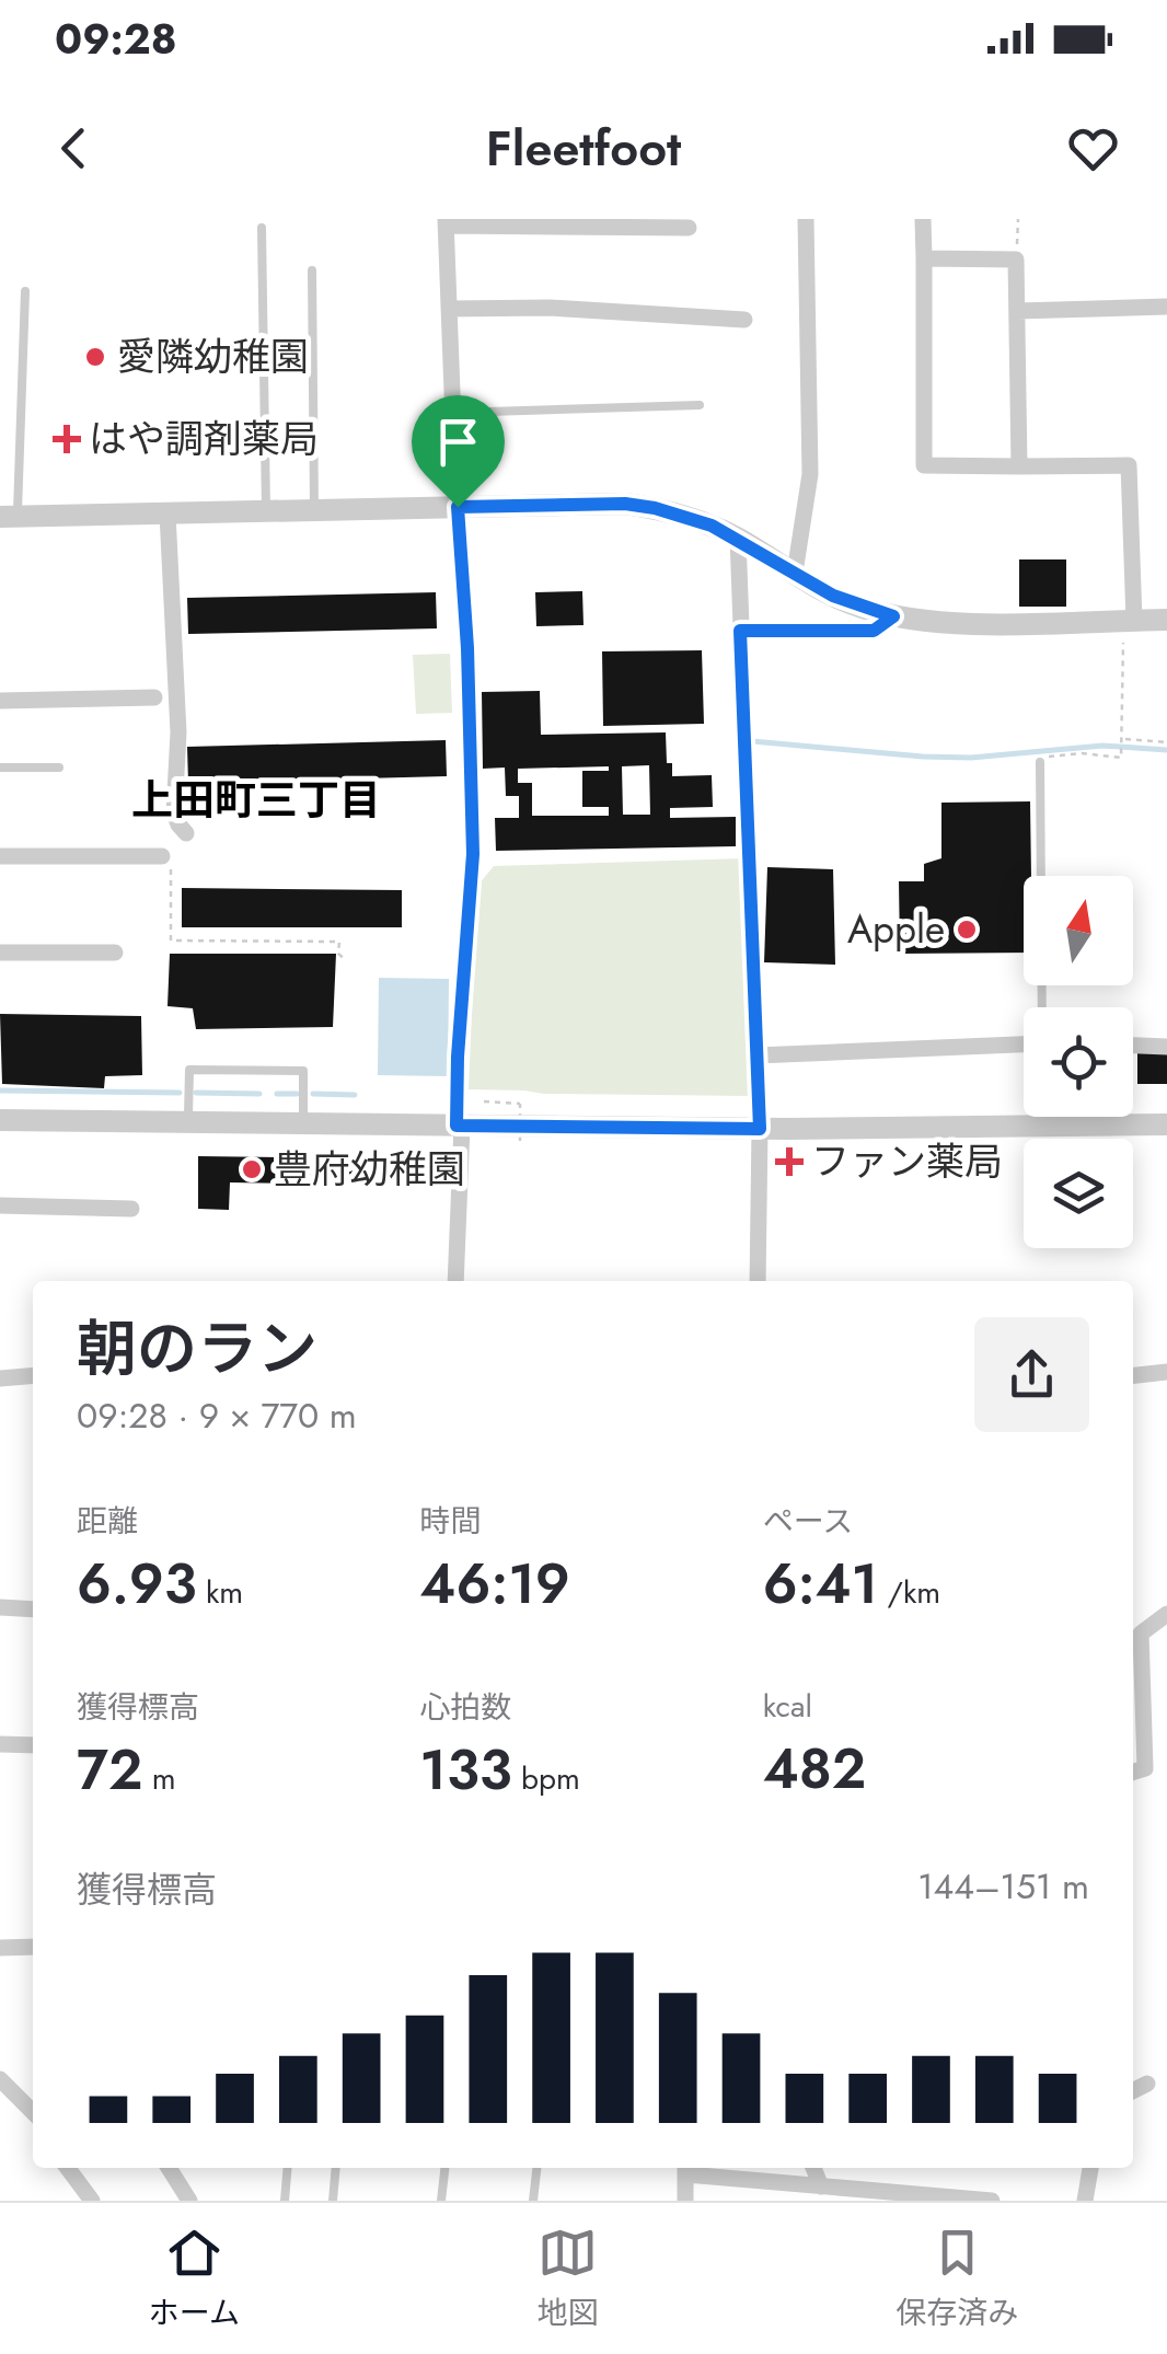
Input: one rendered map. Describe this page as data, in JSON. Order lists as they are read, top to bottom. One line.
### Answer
{"districts":["上田町三丁目"],"places":{"other":["愛隣幼稚園","Apple","豊府幼稚園"],"health":["はや調剤薬局","ファン薬局"]},"north":"top","page":{"status":"09:28","header":"Fleetfoot","heading":["朝のラン","09:28 · 9 × 770 m"],"stats":[["距離","6.93 km"],["時間","46:19"],["ペース","6:41 /km"],["獲得標高","72 m"],["心拍数","133 bpm"],["kcal","482"]],"chart":["獲得標高","144–151 m"],"tabs":["ホーム","地図","保存済み"]}}
